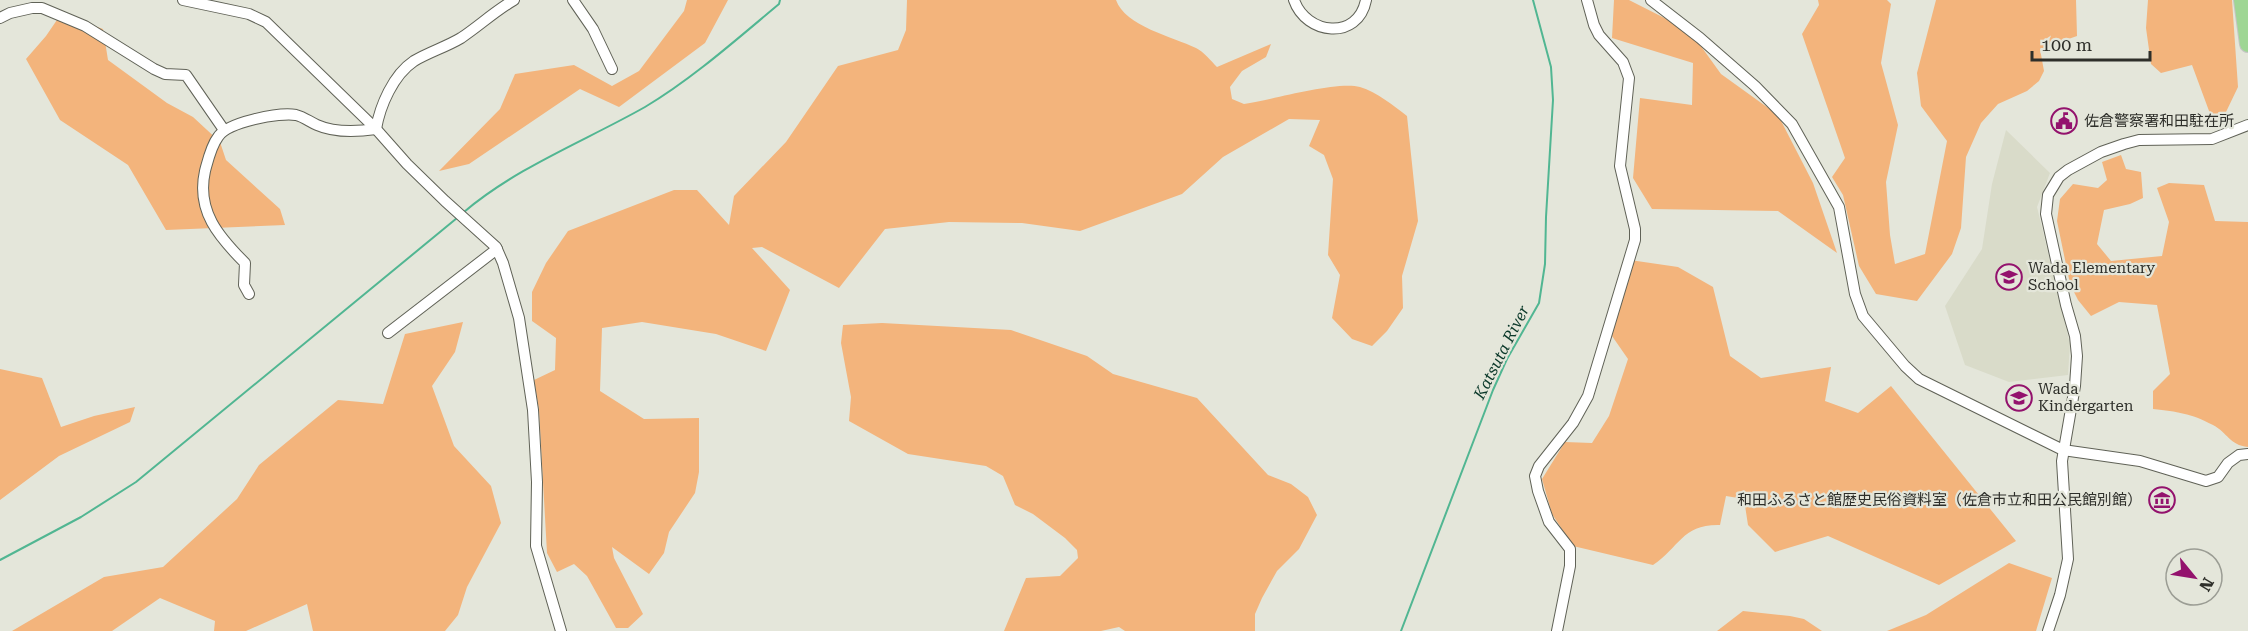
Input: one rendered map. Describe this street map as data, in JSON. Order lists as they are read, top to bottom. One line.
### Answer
{"water":["Katsuta River"],"places":{"public building":["佐倉警察署和田駐在所"],"school or university":["Wada Elementary School","Wada Kindergarten"],"museum":["和田ふるさと館歴史民俗資料室（佐倉市立和田公民館別館）"]},"scale_bar":"100 m","north":"bottom right"}
